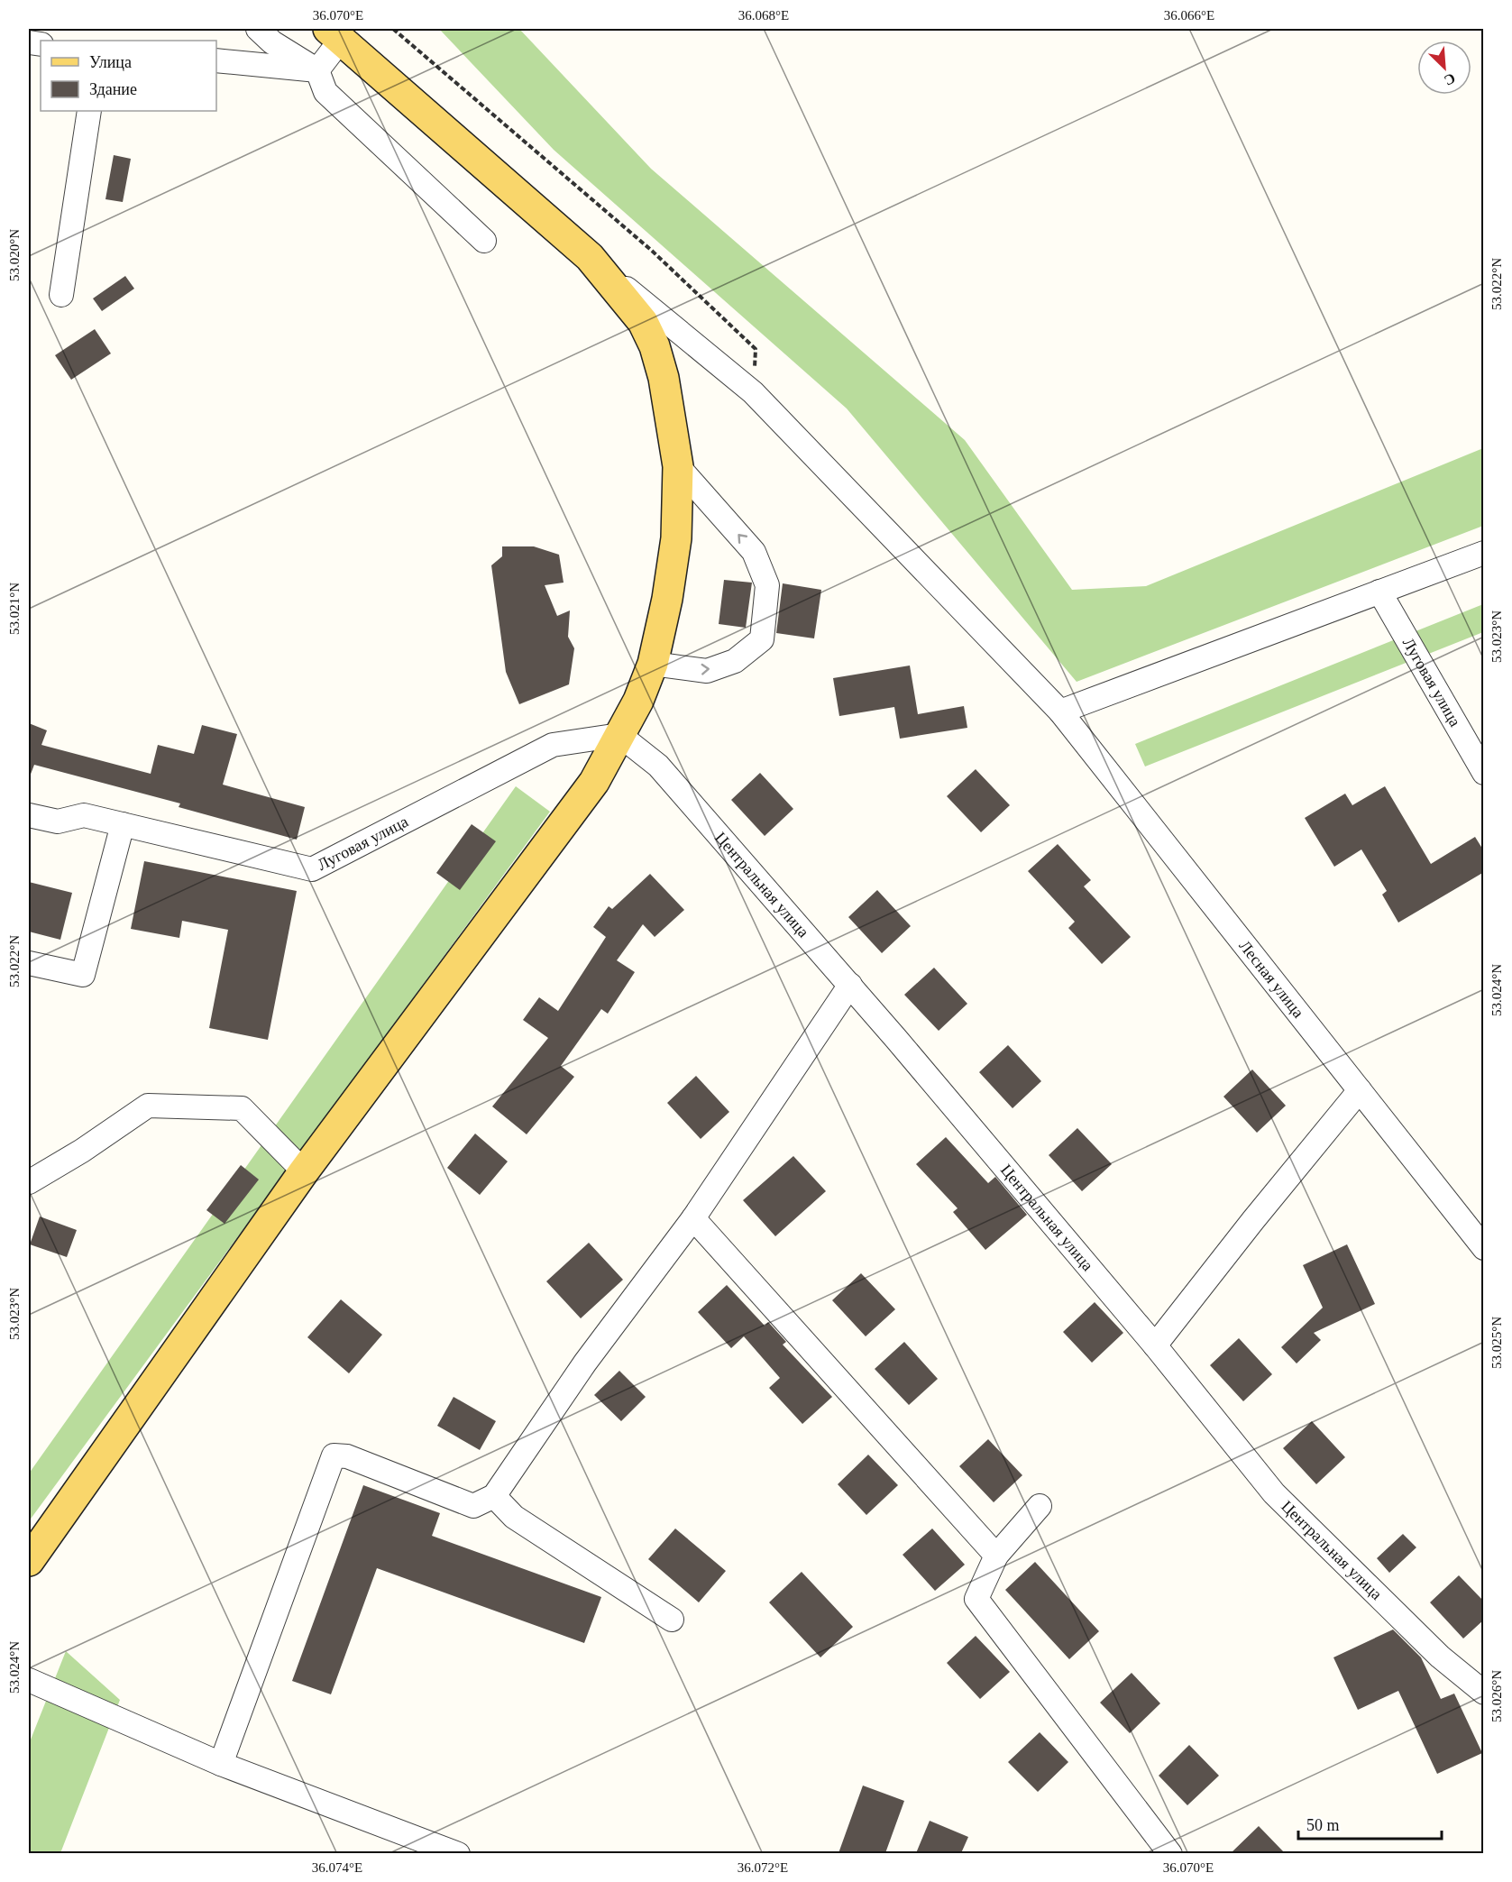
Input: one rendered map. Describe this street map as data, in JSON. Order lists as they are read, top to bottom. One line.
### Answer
{"streets":{"street":["Луговая улица","Центральная улица","Лесная улица"]},"crossings":[["Луговая улица","Центральная улица"]],"legend":["Улица","Здание"],"scale_bar":"50 m","north":"bottom right","coordinates":["36.070°E","36.068°E","36.066°E","53.020°N","53.022°N","53.021°N","53.023°N","53.024°N","53.025°N","53.026°N","36.074°E","36.072°E"]}
